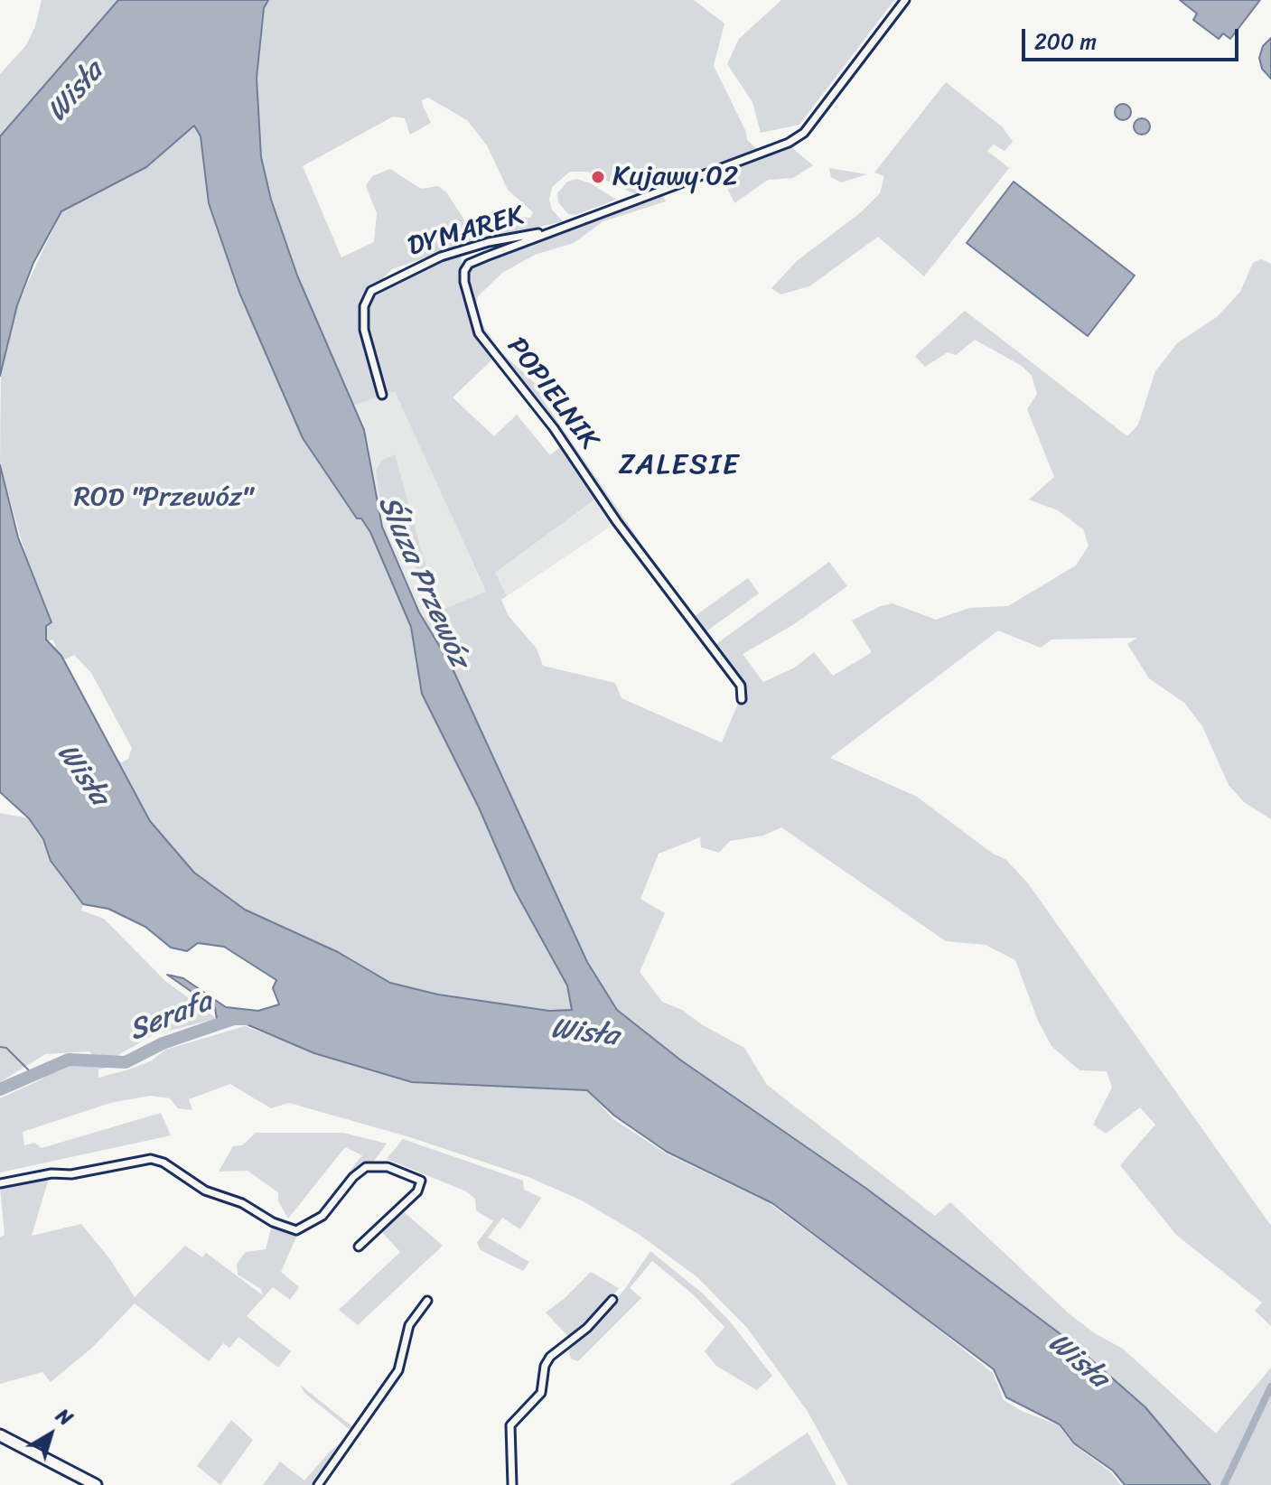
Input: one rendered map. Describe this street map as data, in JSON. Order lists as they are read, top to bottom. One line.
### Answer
{"streets":{"street":["DYMAREK","POPIELNIK"]},"crossings":[["DYMAREK","POPIELNIK"]],"districts":["ZALESIE"],"water":["Wisła","Śluza Przewóz","Serafa"],"parks":["ROD \"Przewóz\""],"places":["Kujawy 02"],"scale_bar":"200 m","north":"top right"}
